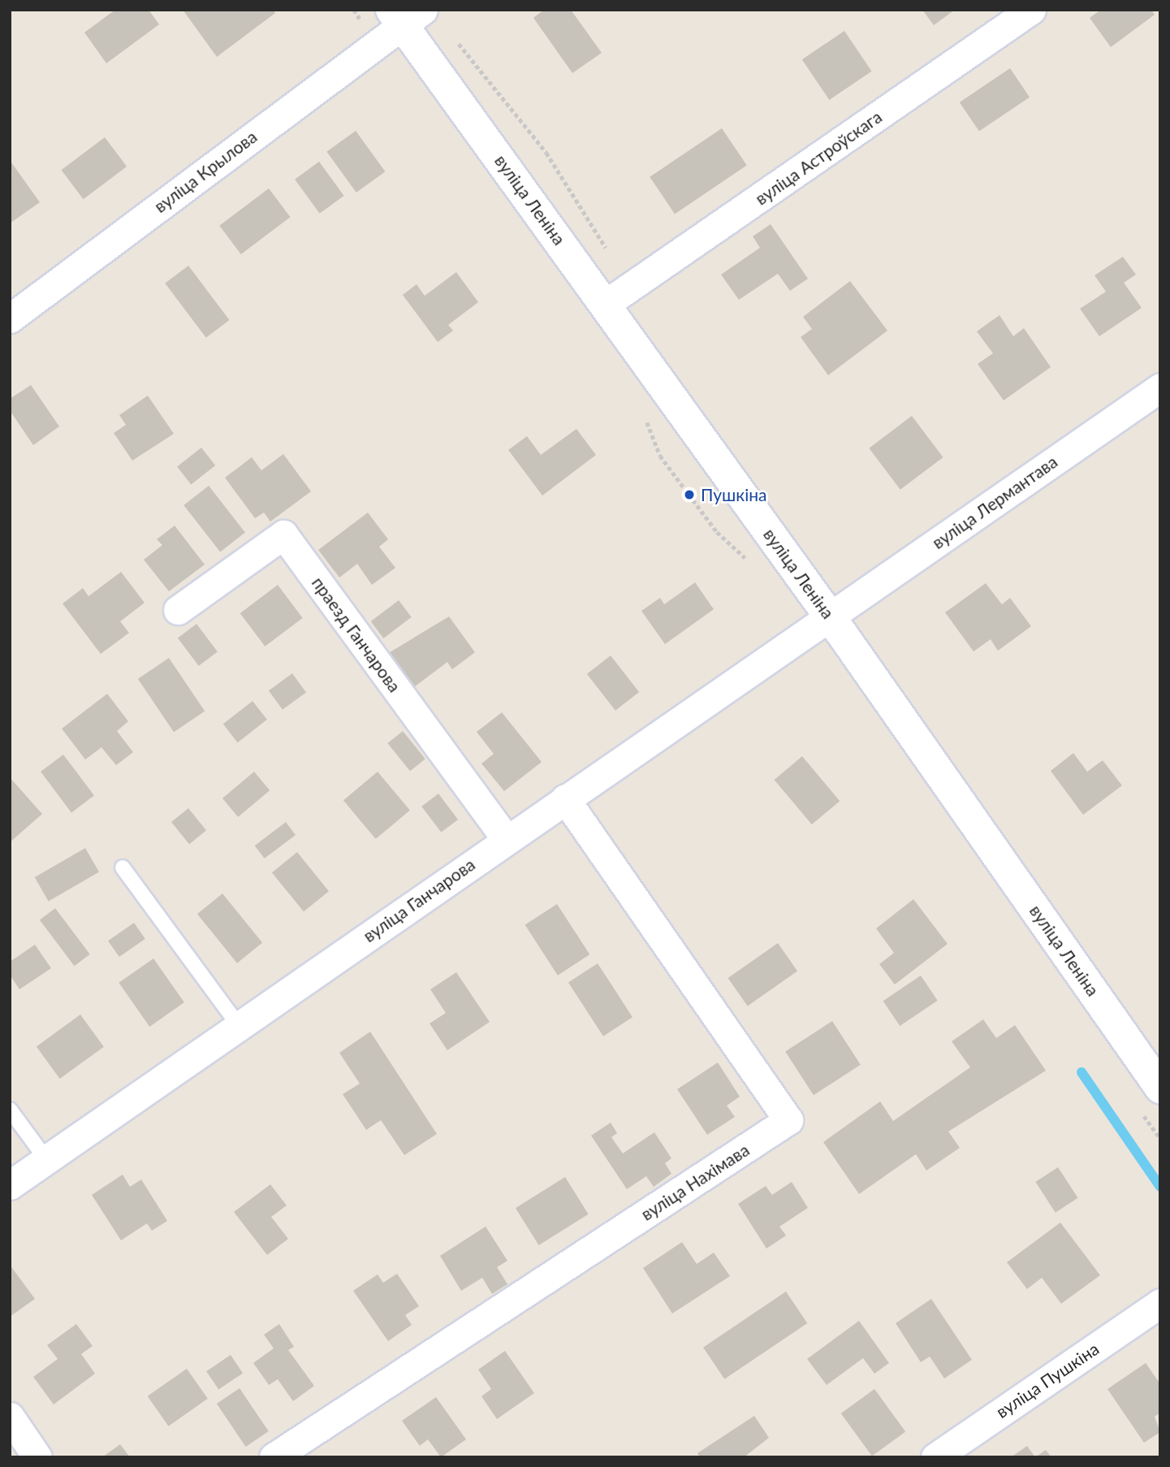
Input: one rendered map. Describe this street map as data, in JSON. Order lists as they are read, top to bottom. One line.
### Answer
{"streets":{"main road":["вуліца Леніна"],"street":["вуліца Астроўскага","вуліца Крылова","вуліца Лермантава","праезд Ганчарова","вуліца Ганчарова","вуліца Нахімава","вуліца Пушкіна"]},"crossings":[["вуліца Астроўскага","вуліца Леніна"],["вуліца Крылова","вуліца Леніна"],["вуліца Леніна","вуліца Лермантава"],["вуліца Леніна","вуліца Ганчарова"],["вуліца Лермантава","вуліца Ганчарова"],["праезд Ганчарова","вуліца Ганчарова"],["вуліца Ганчарова","вуліца Нахімава"]],"places":["Пушкіна"]}
